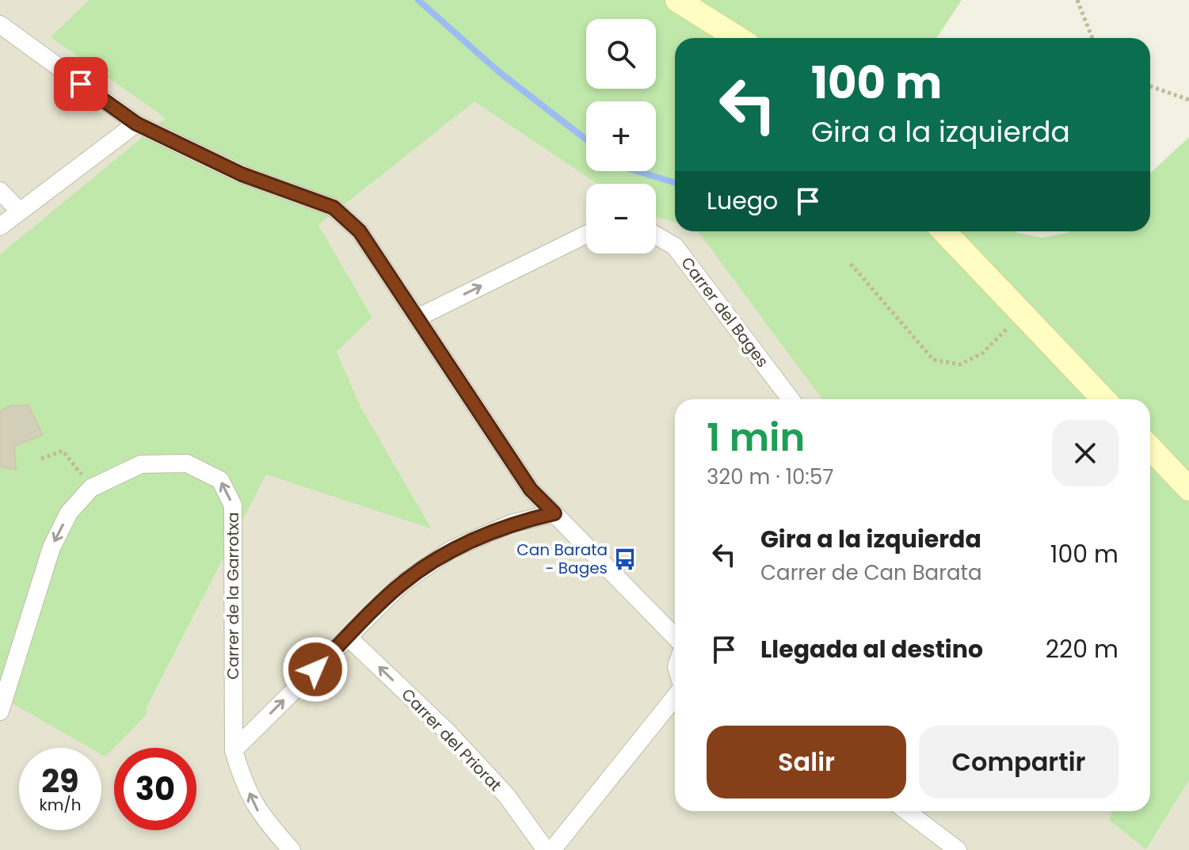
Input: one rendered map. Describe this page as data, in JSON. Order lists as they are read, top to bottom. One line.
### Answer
{"streets":{"street":["Carrer del Bages","Carrer de la Garrotxa","Carrer del Priorat"]},"one_way":["Carrer del Priorat"],"places":{"bus stop":["Can Barata - Bages"]},"page":{"map_buttons":["+","−"],"turn":["100 m","Gira a la izquierda"],"then":"Luego","heading":["1 min","320 m · 10:57"],"list":[{"name":"Gira a la izquierda","note":"Carrer de Can Barata","value":"100 m"},{"name":"Llegada al destino","value":"220 m"}],"buttons":["Salir","Compartir"],"speed":"29 km/h","limit":"30"}}
